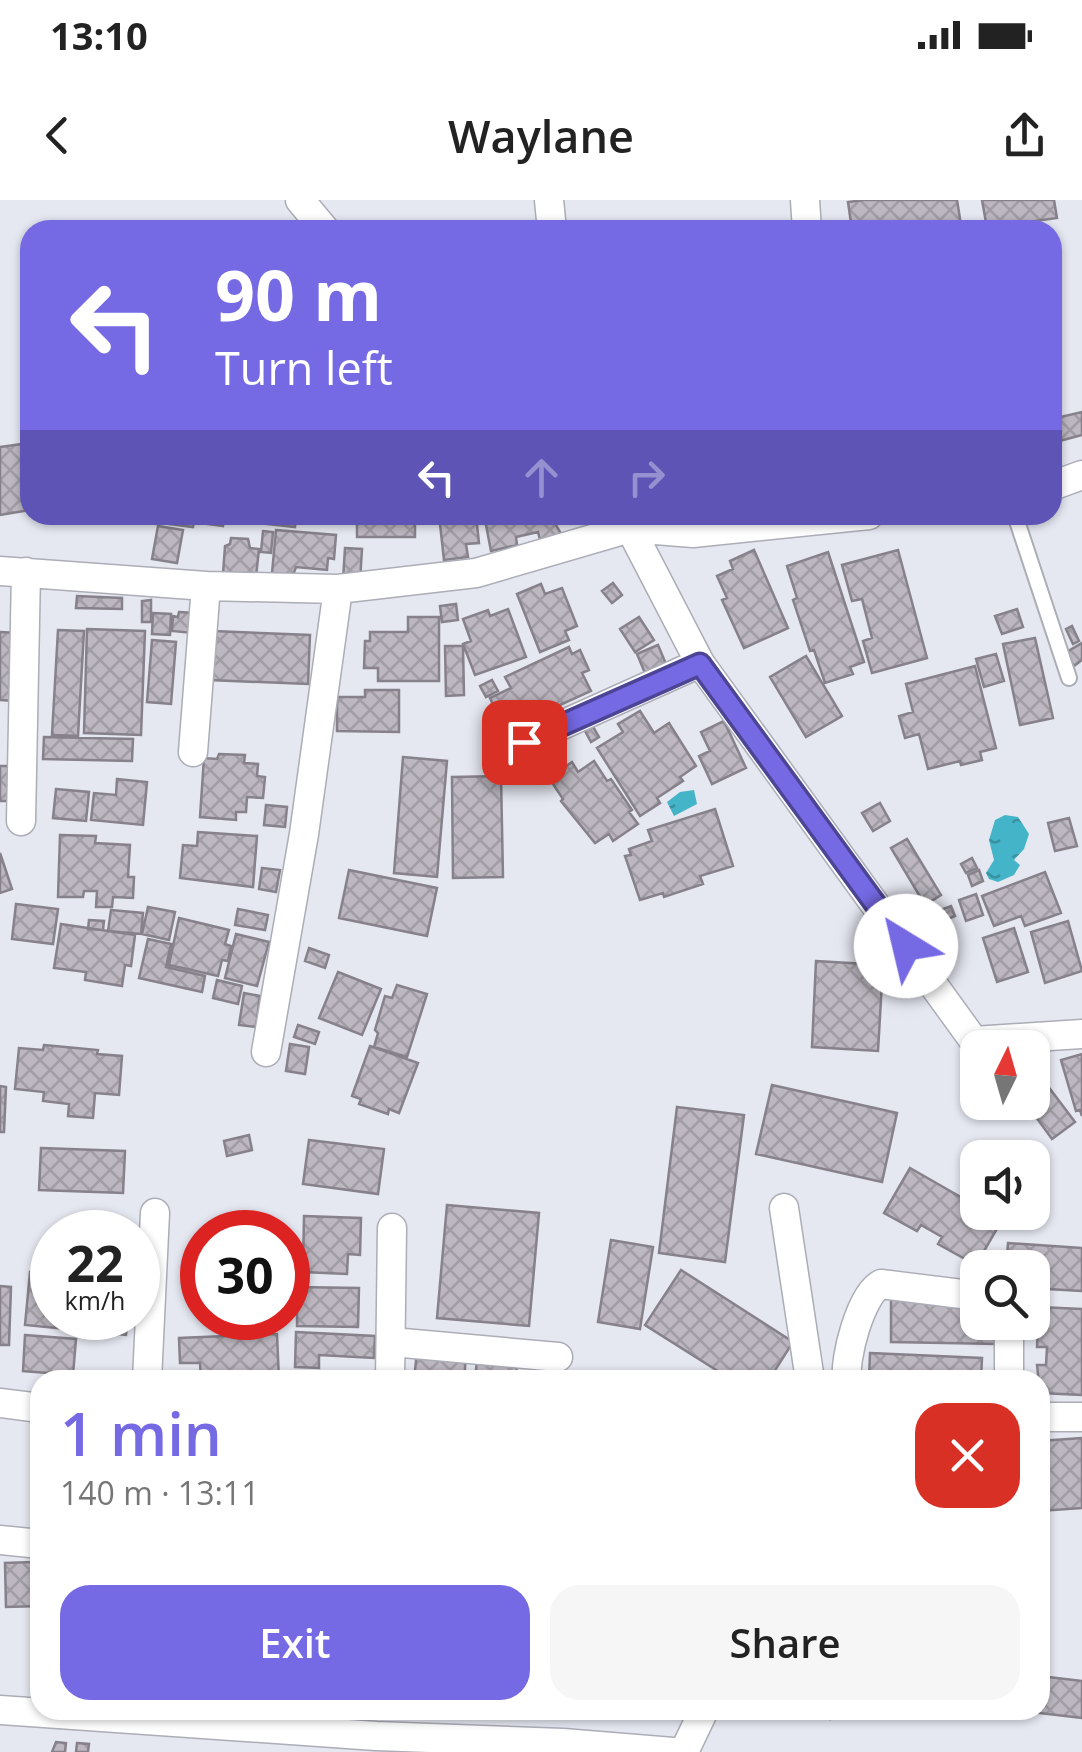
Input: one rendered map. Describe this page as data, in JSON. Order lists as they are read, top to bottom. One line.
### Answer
{"north":"top","page":{"status":"13:10","header":"Waylane","turn":["90 m","Turn left"],"speed":"22 km/h","limit":"30","heading":["1 min","140 m · 13:11"],"buttons":["Exit","Share"]}}
